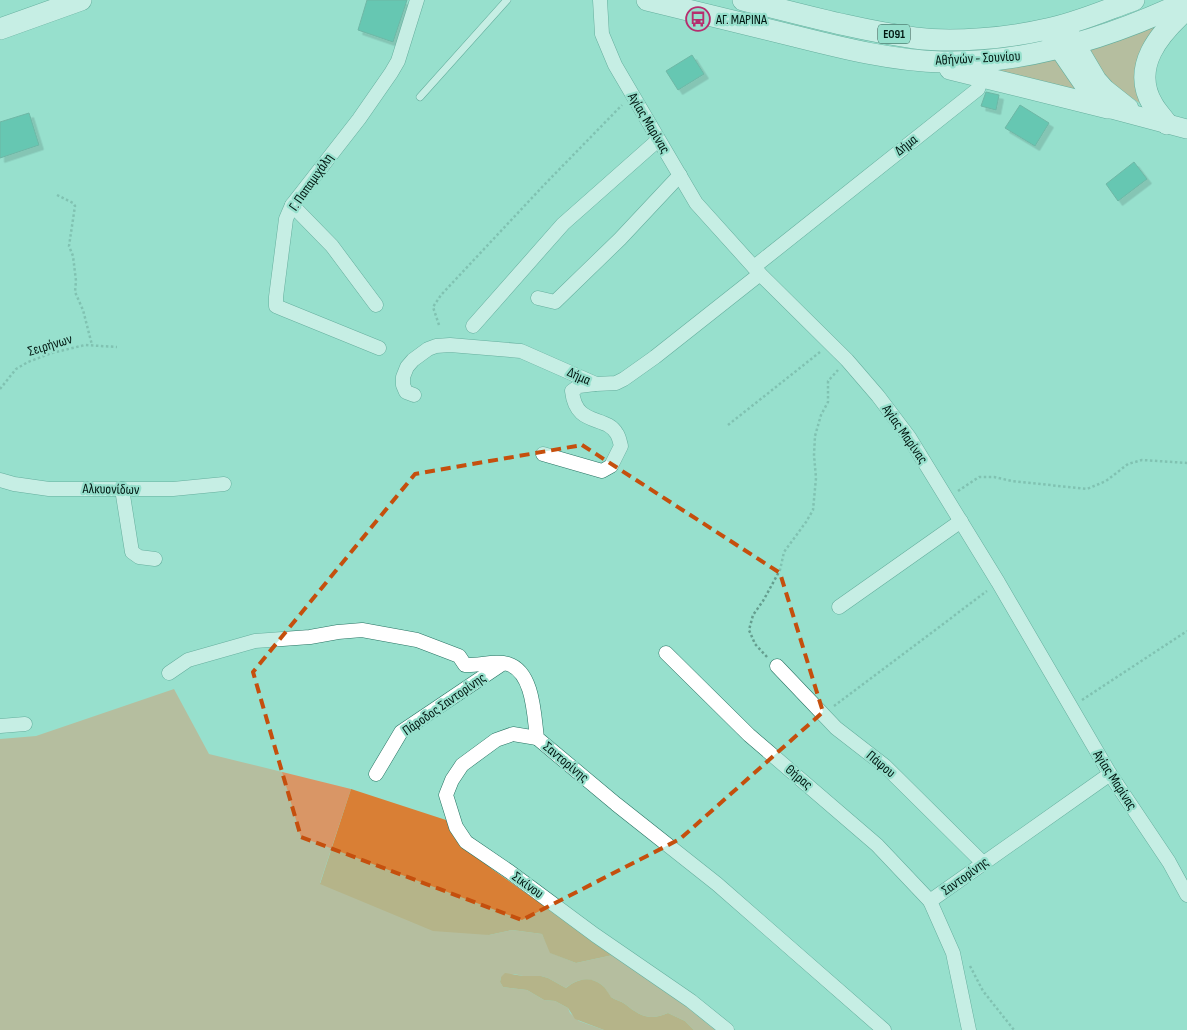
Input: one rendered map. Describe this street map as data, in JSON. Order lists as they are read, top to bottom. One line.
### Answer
{"streets":{"main road":["ΕΟ91","Αθήνών - Σουνίου"],"street":["Αγίας Μαρίνας","Δήμα","Γ. Παπαμιχάλη","Αλκυονίδων","Πάροδος Σαντορίνης","Σαντορίνης","Πάφου","Θήρας","Σικίνου"],"path":["Σειρήνων"]},"crossings":[["Αγίας Μαρίνας","Δήμα"],["Αγίας Μαρίνας","Σαντορίνης"],["Πάροδος Σαντορίνης","Σαντορίνης"],["Σαντορίνης","Πάφου"],["Σαντορίνης","Θήρας"],["Σαντορίνης","Σικίνου"]],"places":{"bus stop":["ΑΓ. ΜΑΡΙΝΑ"]}}
